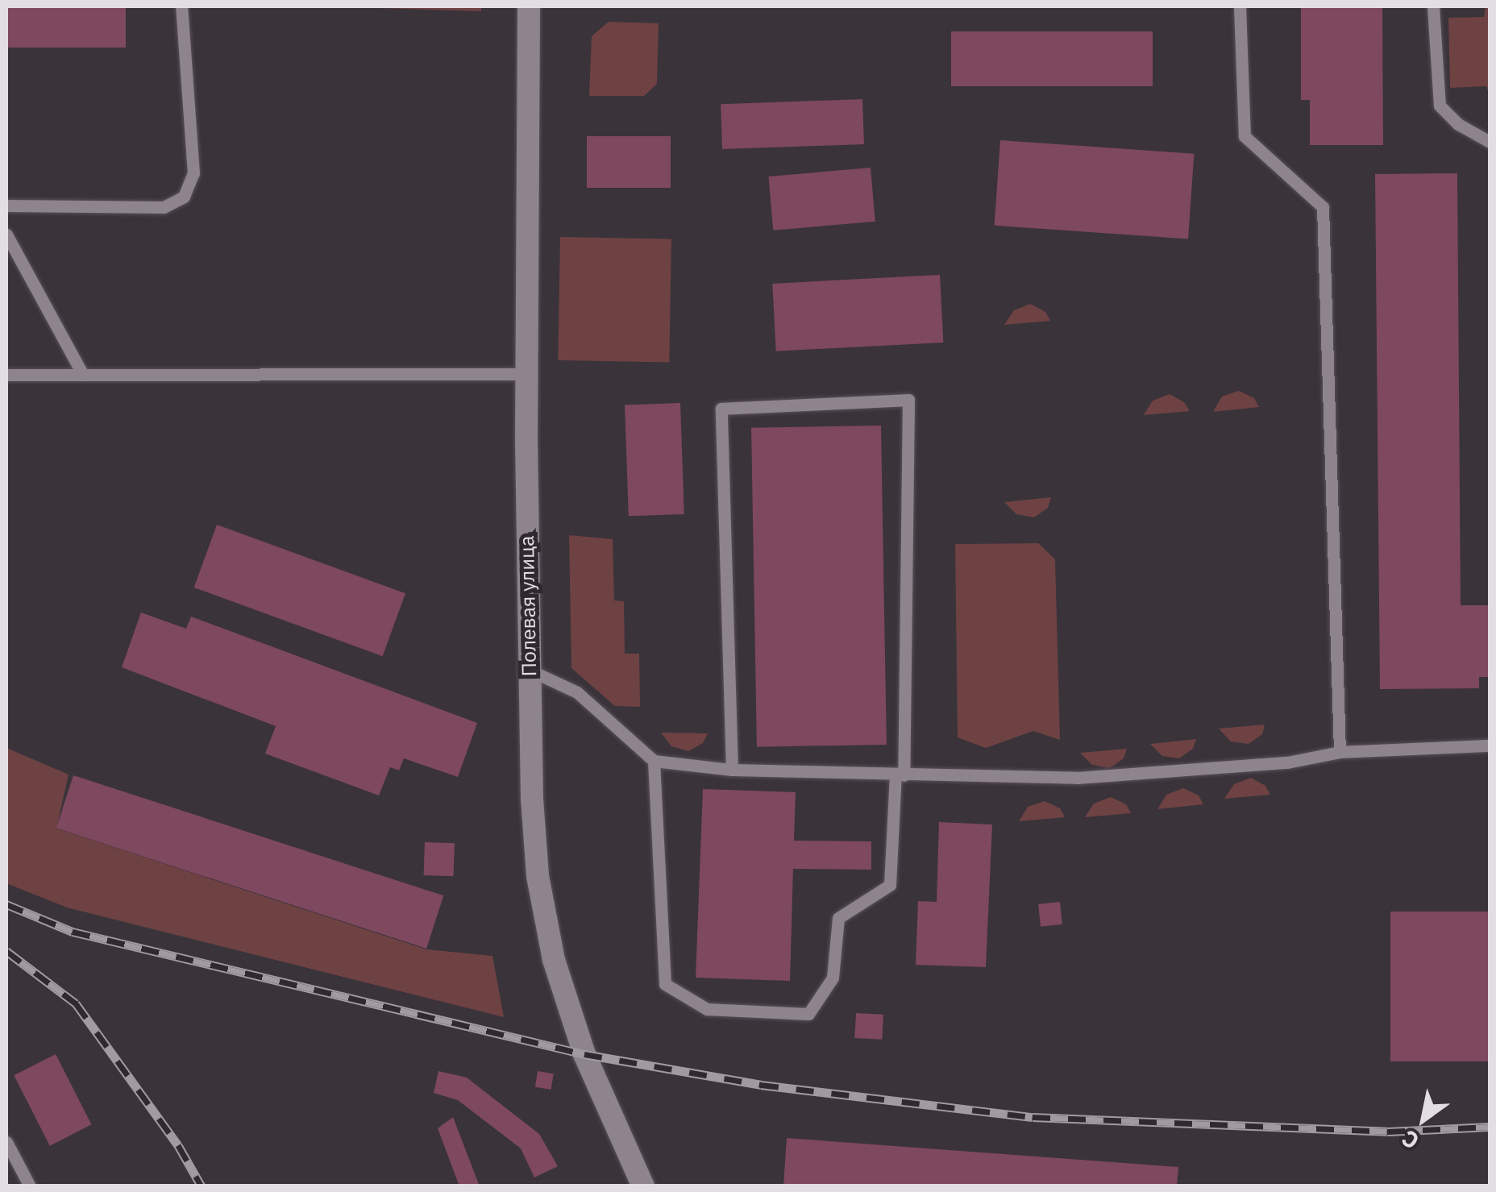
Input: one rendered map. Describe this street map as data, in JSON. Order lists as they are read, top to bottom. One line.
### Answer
{"streets":{"street":["Полевая улица"]},"north":"bottom left"}
